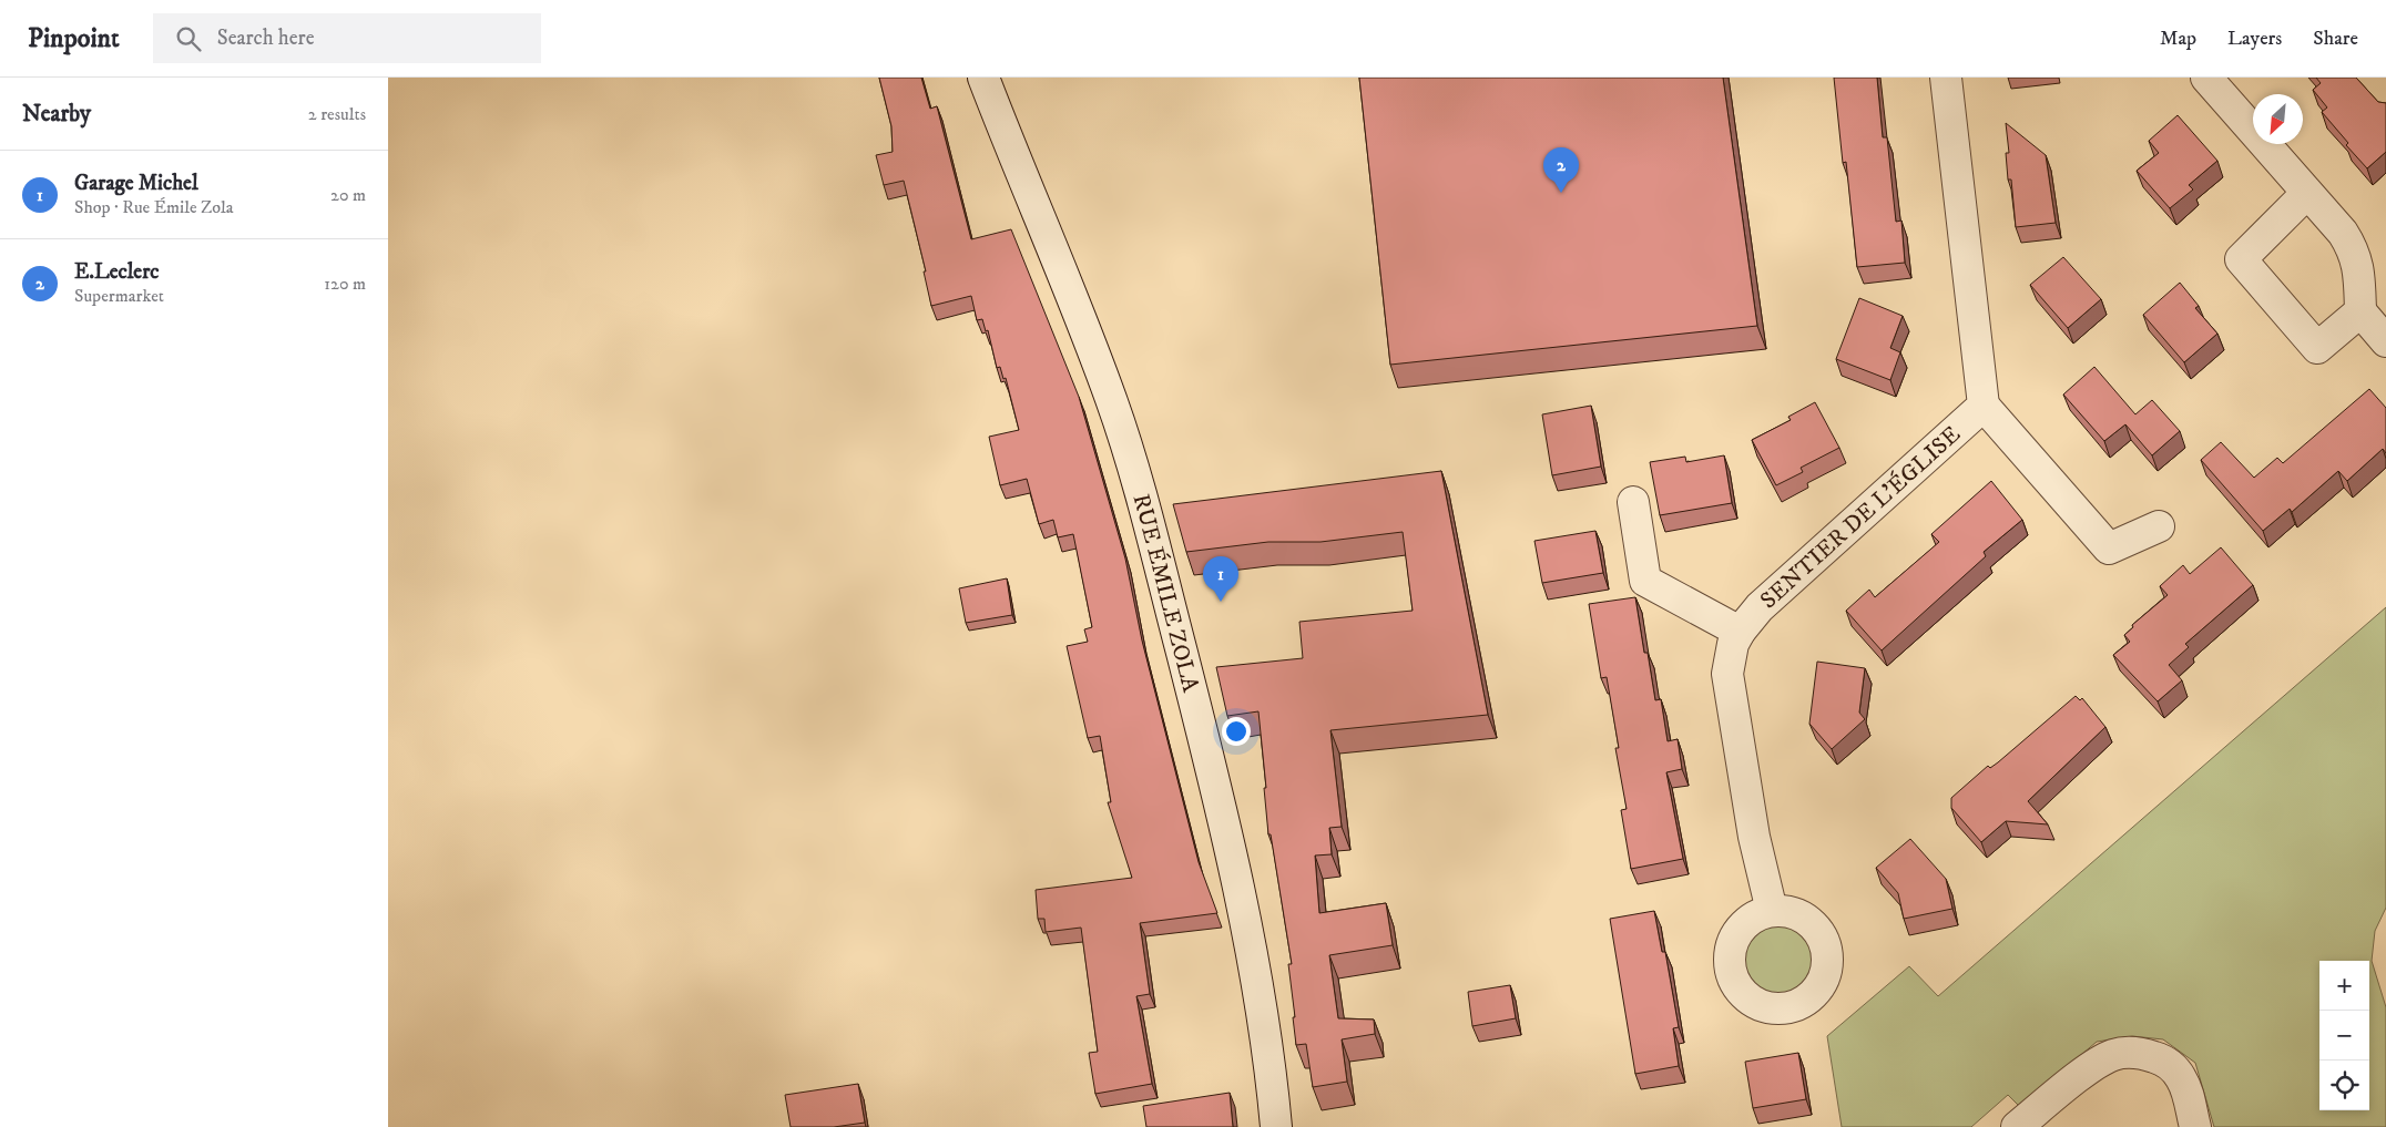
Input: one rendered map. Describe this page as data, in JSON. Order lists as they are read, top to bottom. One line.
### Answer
{"streets":{"street":["SENTIER DE L'ÉGLISE","RUE ÉMILE ZOLA"]},"north":"bottom left","page":{"header":"Pinpoint","search":"Search here","nav":["Map","Layers","Share"],"heading":["Nearby","2 results"],"pins":["2","1"],"list":[{"mark":"1","name":"Garage Michel","note":"Shop · Rue Émile Zola","value":"20 m"},{"mark":"2","name":"E.Leclerc","note":"Supermarket","value":"120 m"}],"map_buttons":["+","−"]}}
